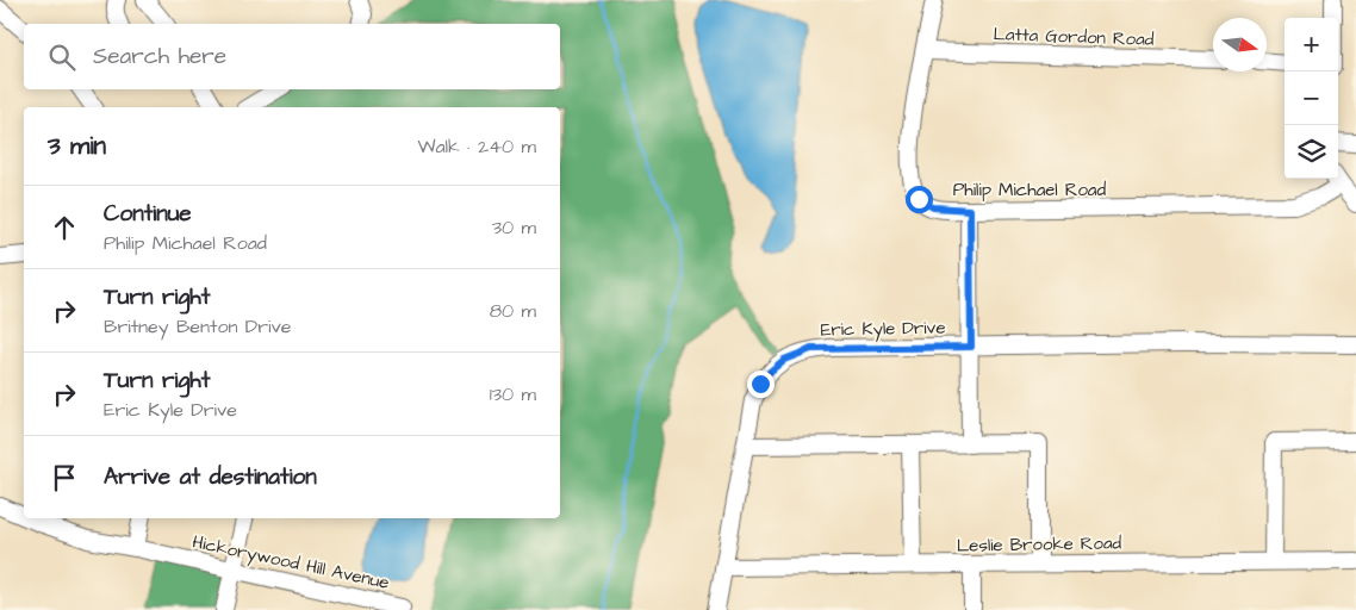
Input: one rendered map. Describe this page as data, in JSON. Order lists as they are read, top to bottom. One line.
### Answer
{"streets":{"street":["Latta Gordon Road","Philip Michael Road","Eric Kyle Drive","Leslie Brooke Road","Hickorywood Hill Avenue"]},"crossings":[["Latta Gordon Road","Philip Michael Road"],["Eric Kyle Drive","Leslie Brooke Road"]],"north":"right","page":{"map_buttons":["+","−"],"search":"Search here","heading":["3 min","Walk · 240 m"],"list":[["Continue","Philip Michael Road","30 m"],["Turn right","Britney Benton Drive","80 m"],["Turn right","Eric Kyle Drive","130 m"],"Arrive at destination"]}}
